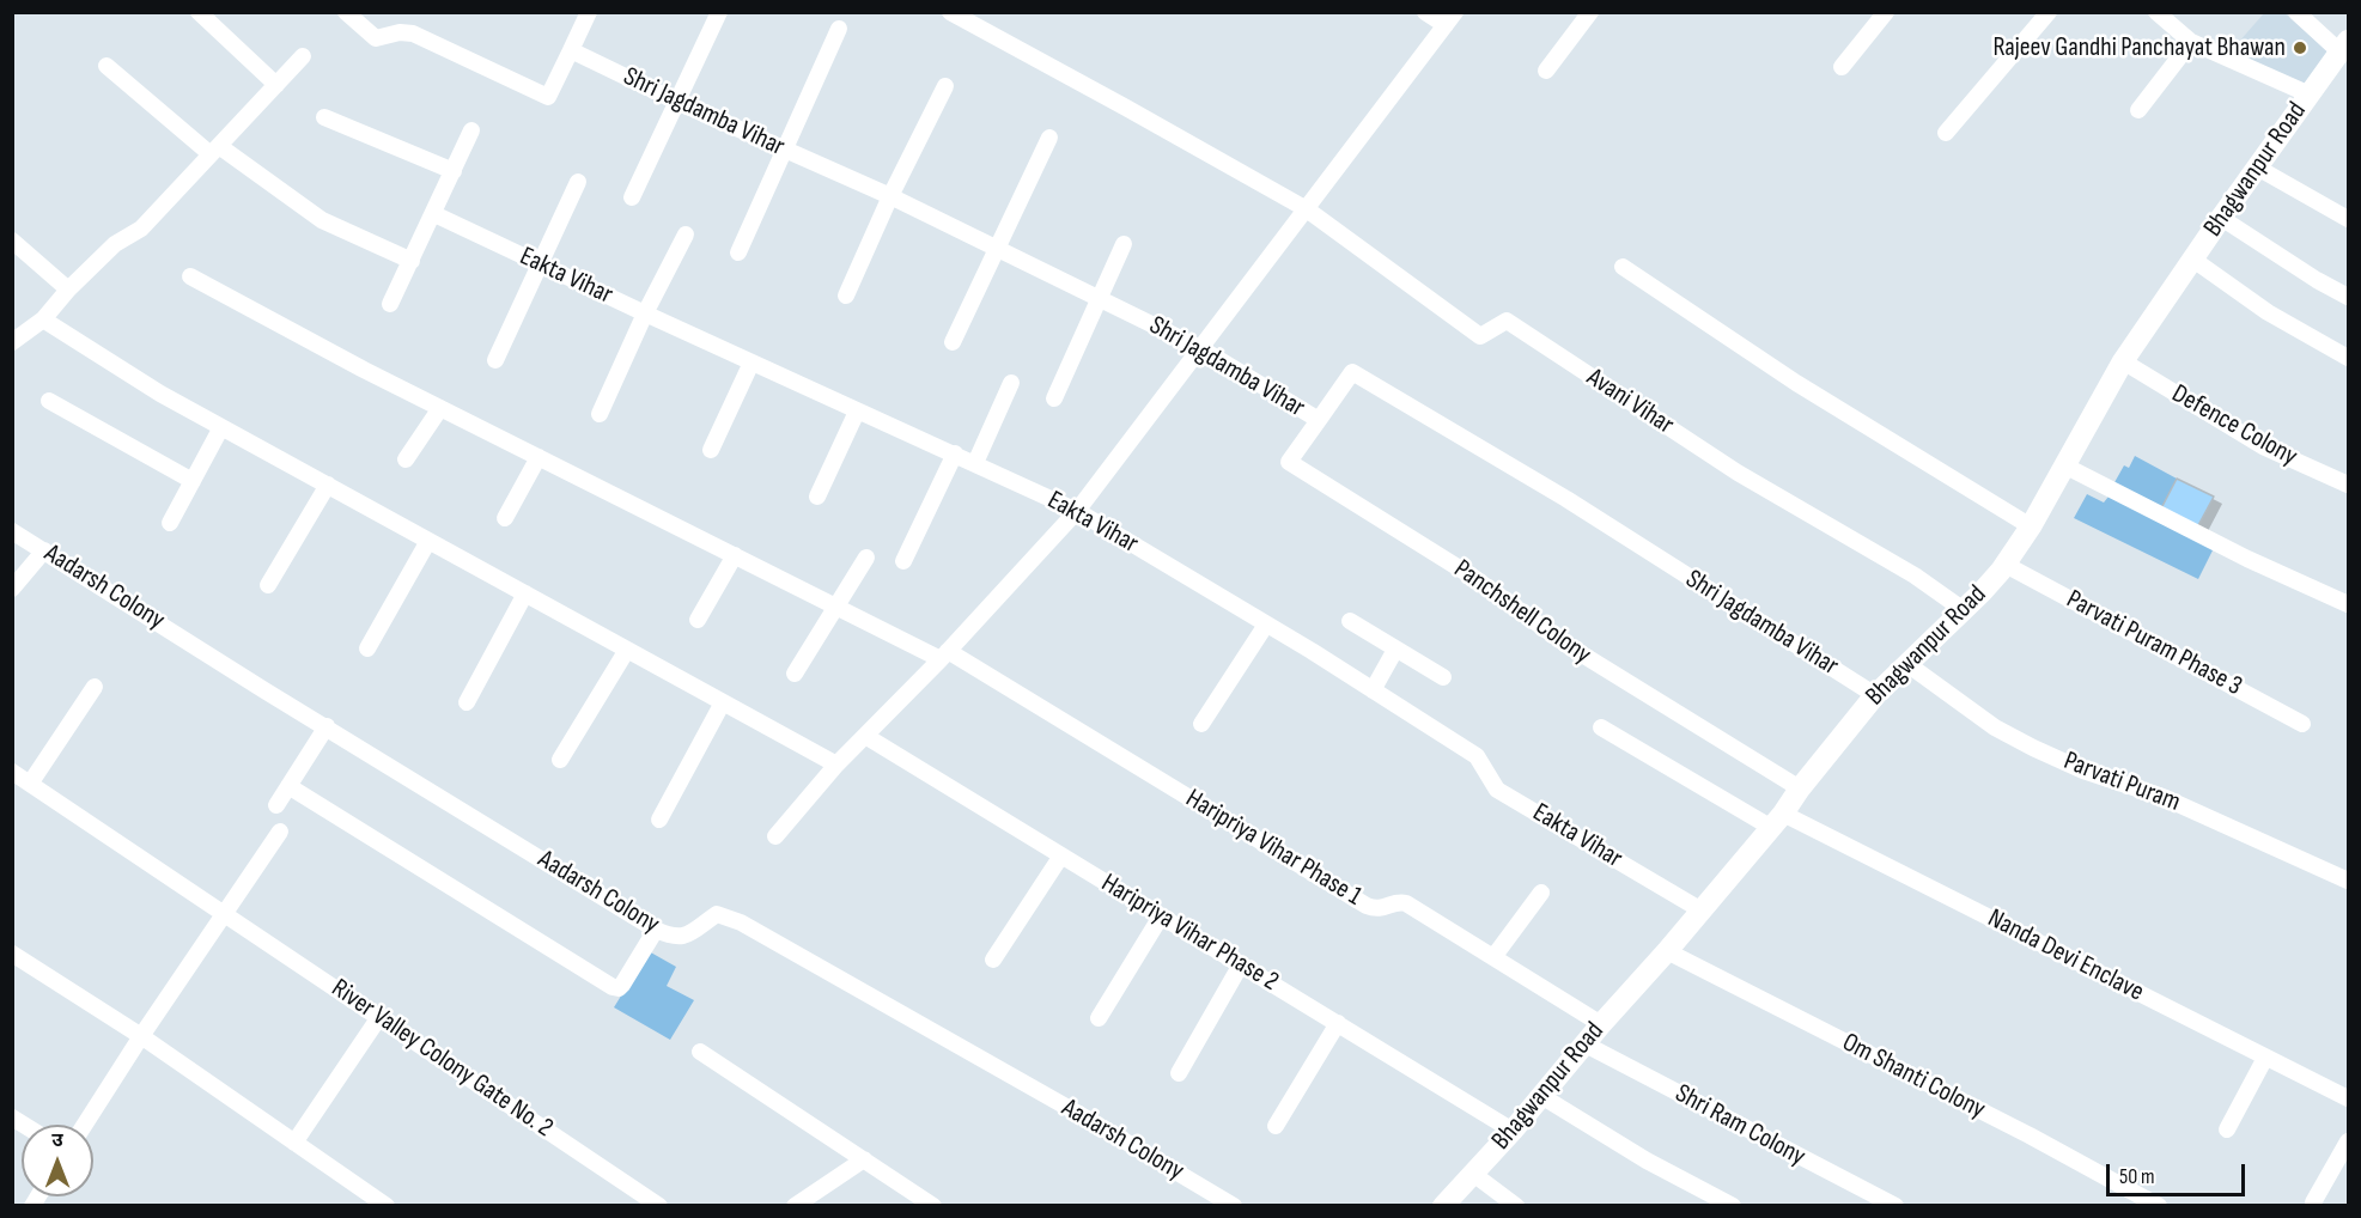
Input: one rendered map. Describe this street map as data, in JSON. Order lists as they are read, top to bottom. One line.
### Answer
{"streets":{"street":["Shri Jagdamba Vihar","Bhagwanpur Road","Eakta Vihar","Avani Vihar","Defence Colony","Aadarsh Colony","Panchshell Colony","Parvati Puram Phase 3","Parvati Puram","Haripriya Vihar Phase 1","Haripriya Vihar Phase 2","Nanda Devi Enclave","River Valley Colony Gate No. 2","Om Shanti Colony","Shri Ram Colony"]},"crossings":[["Shri Jagdamba Vihar","Bhagwanpur Road"],["Shri Jagdamba Vihar","Panchshell Colony"],["Bhagwanpur Road","Eakta Vihar"],["Bhagwanpur Road","Avani Vihar"],["Bhagwanpur Road","Defence Colony"],["Bhagwanpur Road","Panchshell Colony"],["Bhagwanpur Road","Parvati Puram Phase 3"],["Bhagwanpur Road","Parvati Puram"],["Bhagwanpur Road","Haripriya Vihar Phase 1"],["Bhagwanpur Road","Haripriya Vihar Phase 2"],["Bhagwanpur Road","Nanda Devi Enclave"],["Bhagwanpur Road","Om Shanti Colony"],["Bhagwanpur Road","Shri Ram Colony"]],"places":["Rajeev Gandhi Panchayat Bhawan"],"scale_bar":"50 m","north":"top"}
